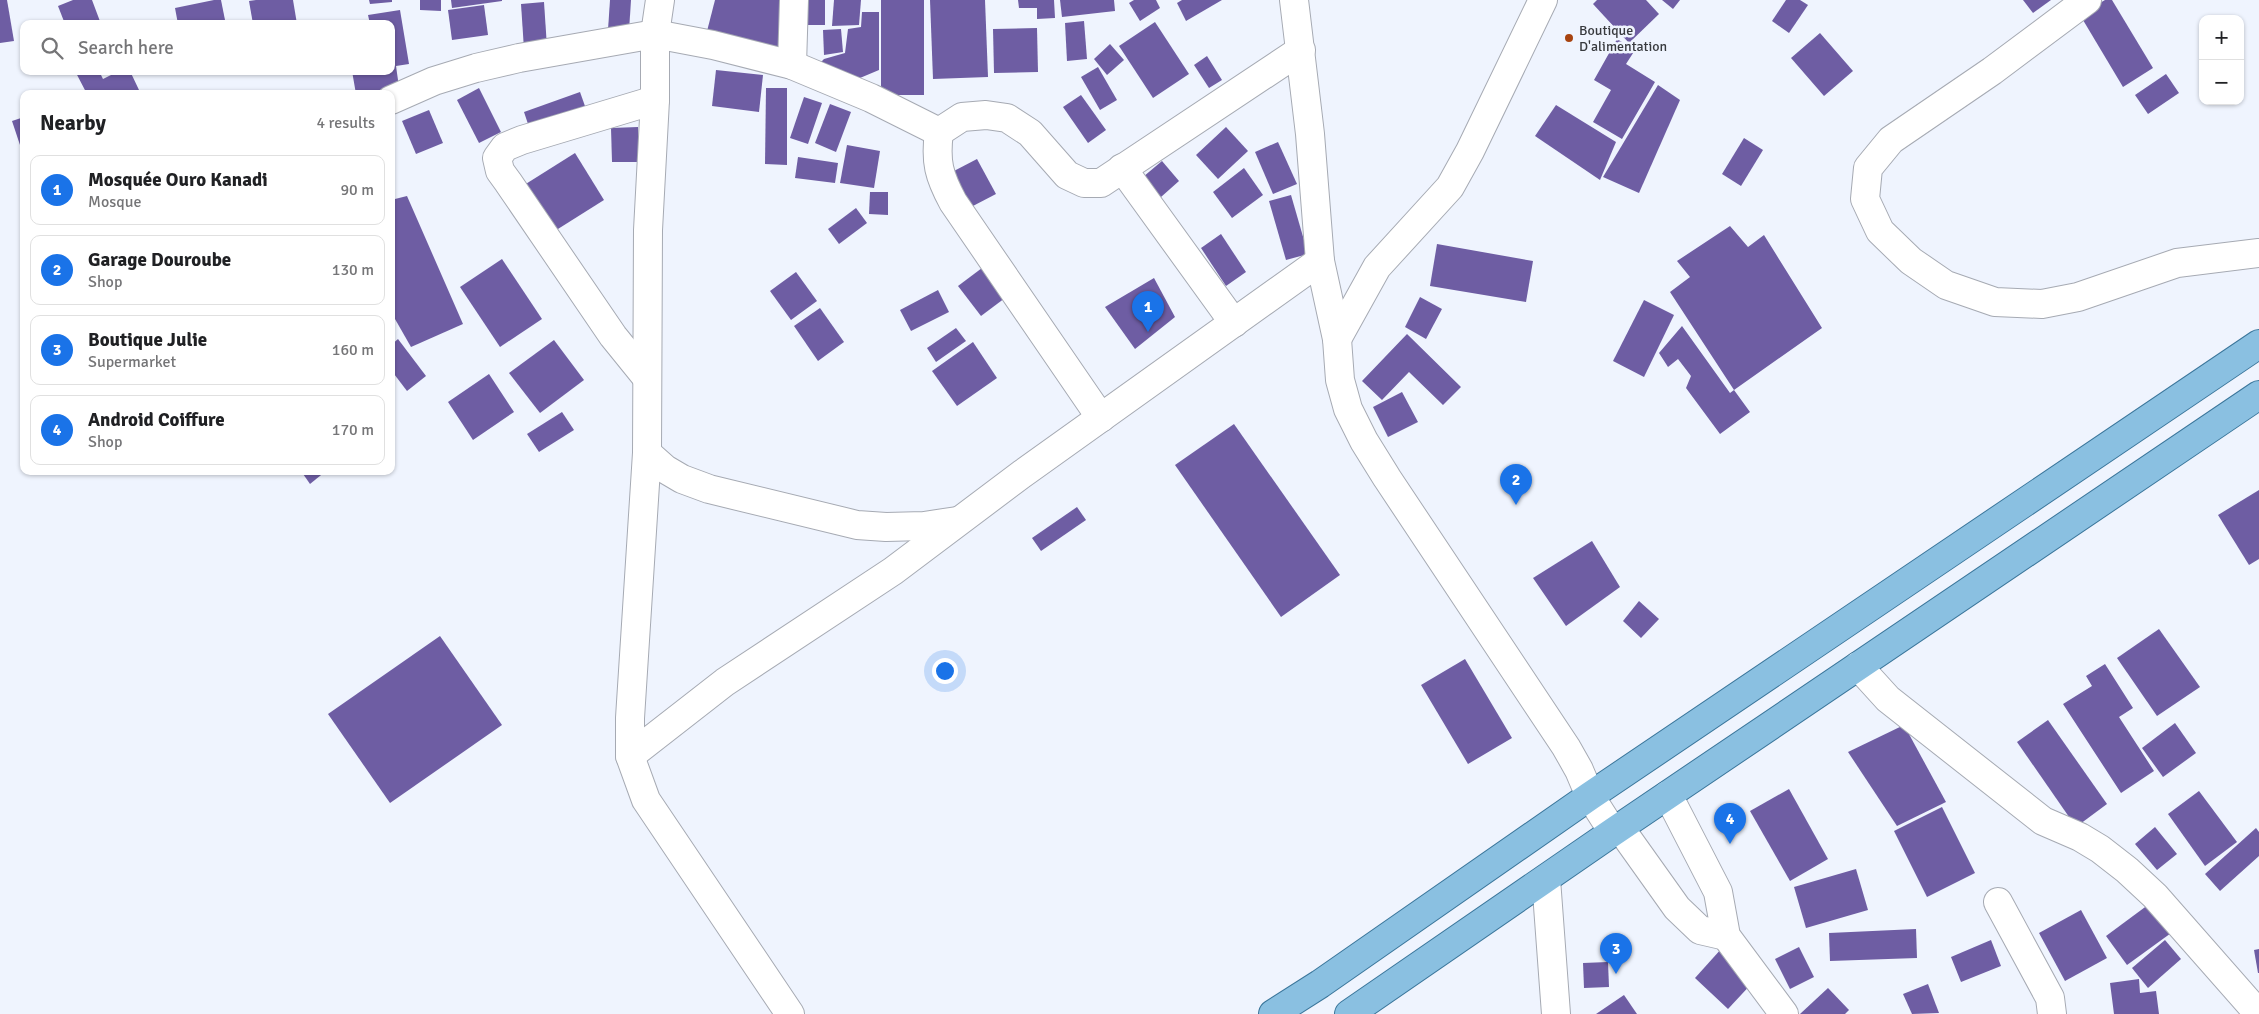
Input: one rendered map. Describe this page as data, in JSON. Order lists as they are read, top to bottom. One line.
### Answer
{"places":["Boutique D'alimentation"],"page":{"map_buttons":["+","−"],"search":"Search here","heading":["Nearby","4 results"],"list":[{"mark":"1","name":"Mosquée Ouro Kanadi","note":"Mosque","value":"90 m"},{"mark":"2","name":"Garage Douroube","note":"Shop","value":"130 m"},{"mark":"3","name":"Boutique Julie","note":"Supermarket","value":"160 m"},{"mark":"4","name":"Android Coiffure","note":"Shop","value":"170 m"}],"pins":["1","2","4","3"]}}
